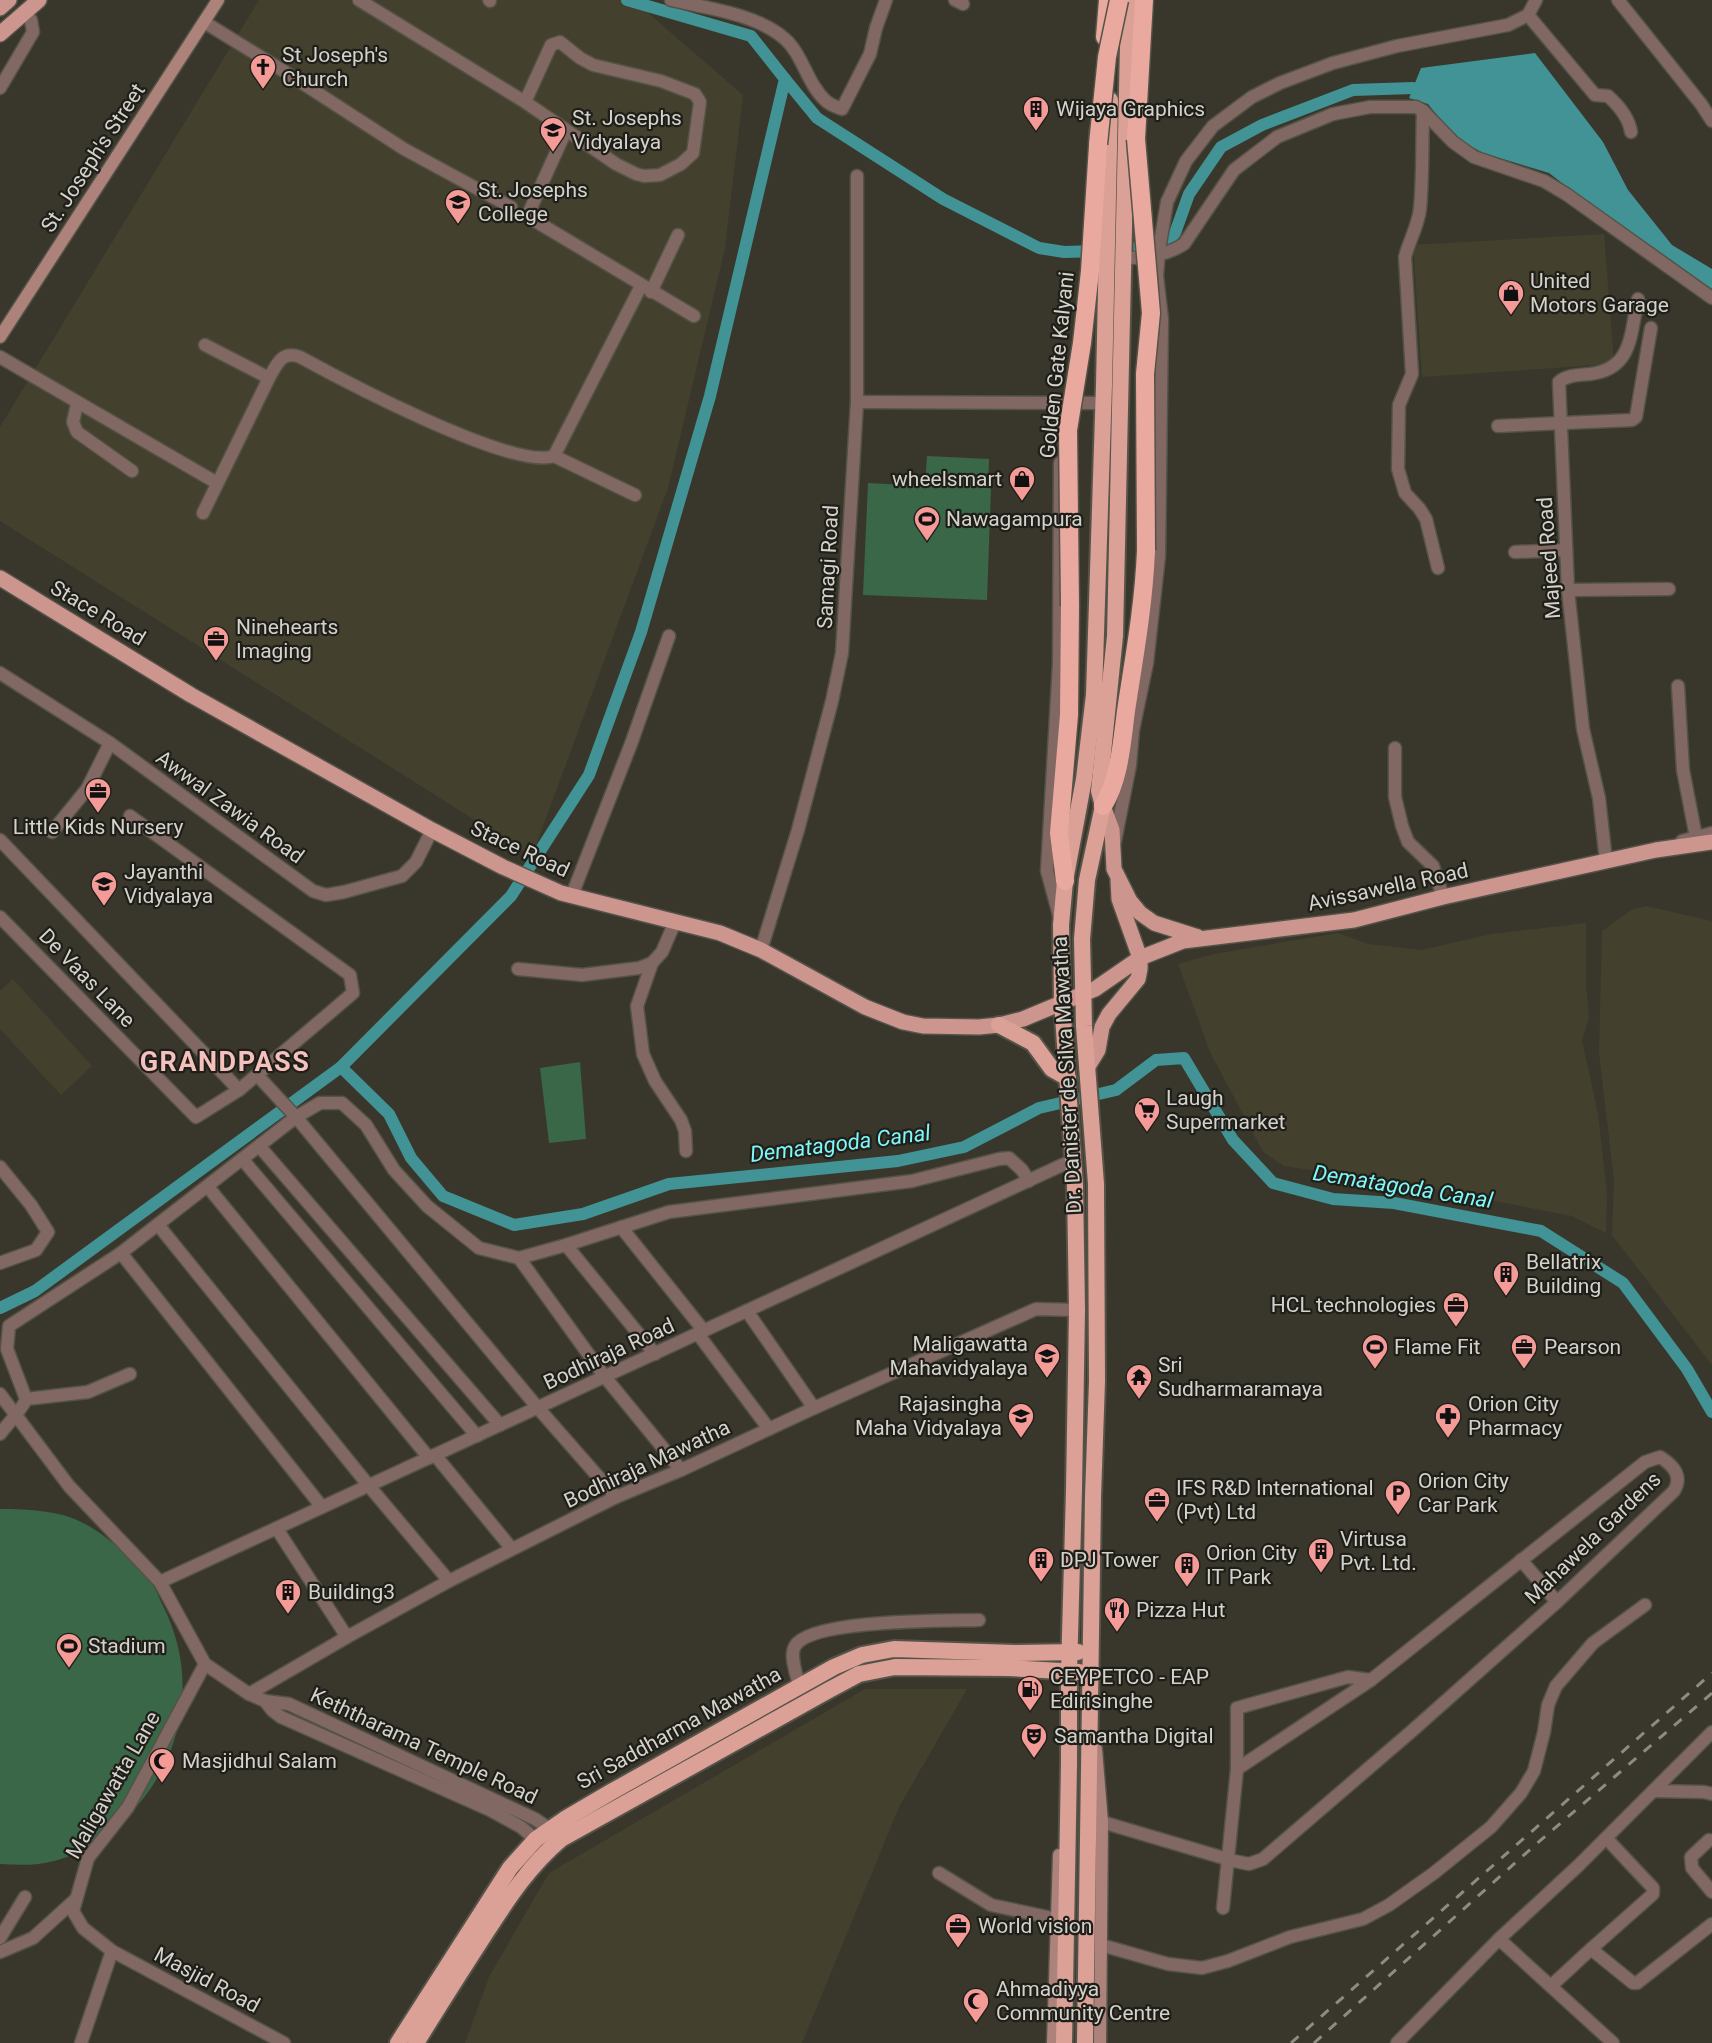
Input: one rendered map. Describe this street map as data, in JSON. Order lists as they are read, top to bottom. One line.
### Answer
{"streets":{"highway":["Golden Gate Kalyani","Dr. Danister de Silva Mawatha","Sri Saddharma Mawatha"],"main road":["St. Joseph's Street","Stace Road","Avissawella Road"],"street":["Majeed Road","Samagi Road","Awwal Zawia Road","De Vaas Lane","Bodhiraja Road","Bodhiraja Mawatha","Mahawela Gardens","Keththarama Temple Road","Maligawatta Lane","Masjid Road"]},"crossings":[["Golden Gate Kalyani","Dr. Danister de Silva Mawatha"],["Majeed Road","Avissawella Road"],["Samagi Road","Stace Road"],["Stace Road","Awwal Zawia Road"],["Stace Road","Avissawella Road"],["Stace Road","Dr. Danister de Silva Mawatha"],["Avissawella Road","Dr. Danister de Silva Mawatha"],["Dr. Danister de Silva Mawatha","Bodhiraja Road"],["Dr. Danister de Silva Mawatha","Bodhiraja Mawatha"],["Dr. Danister de Silva Mawatha","Sri Saddharma Mawatha"],["Bodhiraja Road","Keththarama Temple Road"],["Bodhiraja Mawatha","Keththarama Temple Road"],["Sri Saddharma Mawatha","Keththarama Temple Road"],["Keththarama Temple Road","Maligawatta Lane"],["Maligawatta Lane","Masjid Road"]],"districts":["GRANDPASS"],"water":["Dematagoda Canal"],"places":{"church":["St Joseph's Church"],"building":["Wijaya Graphics","Bellatrix Building","Virtusa Pvt. Ltd.","DPJ Tower","Orion City IT Park","Building3"],"school or university":["St. Josephs Vidyalaya","St. Josephs College","Jayanthi Vidyalaya","Maligawatta Mahavidyalaya","Rajasingha Maha Vidyalaya"],"shop":["United Motors Garage","wheelsmart"],"sports":["Nawagampura","Flame Fit","Stadium"],"office":["Ninehearts Imaging","Little Kids Nursery","HCL technologies","Pearson","IFS R&D International (Pvt) Ltd","World vision"],"supermarket":["Laugh Supermarket"],"temple":["Sri Sudharmaramaya"],"pharmacy":["Orion City Pharmacy"],"parking":["Orion City Car Park"],"restaurant":["Pizza Hut"],"fuel station":["CEYPETCO - EAP Edirisinghe"],"theatre":["Samantha Digital"],"mosque":["Masjidhul Salam","Ahmadiyya Community Centre"]}}
